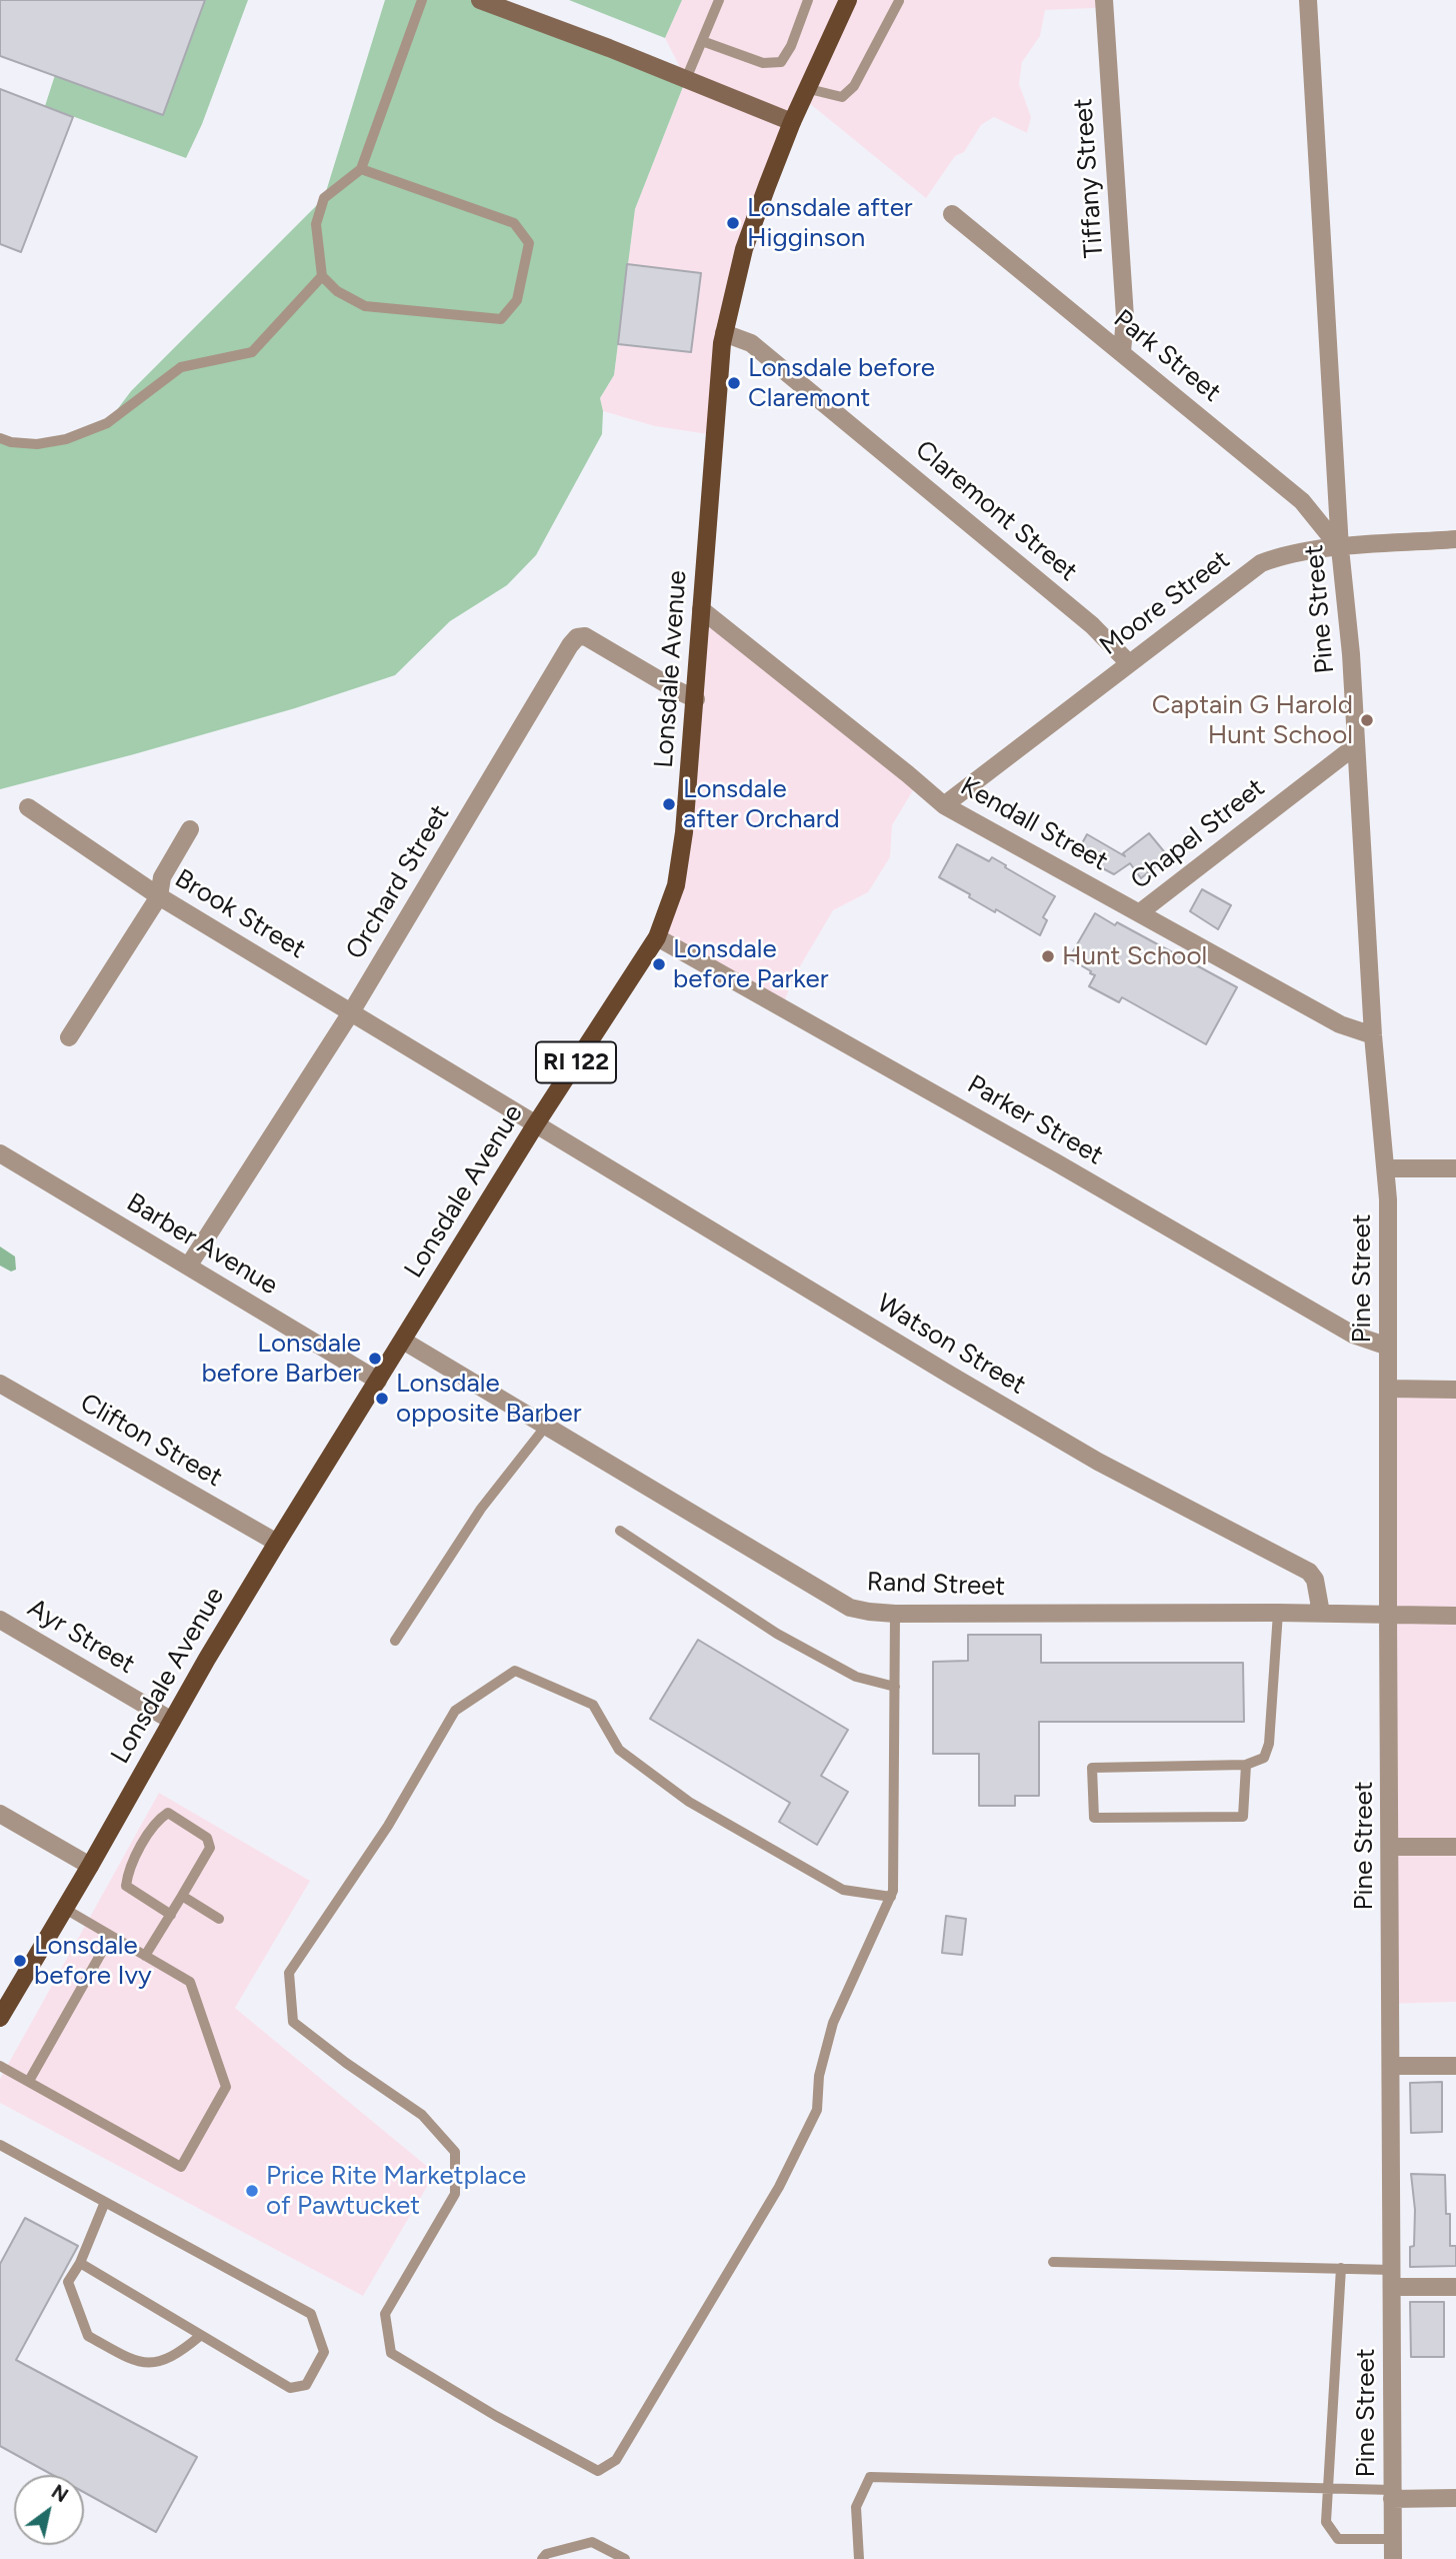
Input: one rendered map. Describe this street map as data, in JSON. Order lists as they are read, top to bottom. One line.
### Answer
{"streets":{"main road":["Lonsdale Avenue","RI 122"],"street":["Tiffany Street","Park Street","Claremont Street","Moore Street","Pine Street","Kendall Street","Chapel Street","Orchard Street","Brook Street","Parker Street","Barber Avenue","Watson Street","Clifton Street","Rand Street","Ayr Street"]},"crossings":[["Tiffany Street","Park Street"],["Park Street","Moore Street"],["Park Street","Pine Street"],["Claremont Street","Moore Street"],["Claremont Street","Lonsdale Avenue"],["Moore Street","Pine Street"],["Moore Street","Kendall Street"],["Pine Street","Kendall Street"],["Pine Street","Chapel Street"],["Pine Street","Parker Street"],["Pine Street","Rand Street"],["Lonsdale Avenue","Kendall Street"],["Lonsdale Avenue","Orchard Street"],["Lonsdale Avenue","Brook Street"],["Lonsdale Avenue","Parker Street"],["Lonsdale Avenue","Barber Avenue"],["Lonsdale Avenue","Watson Street"],["Lonsdale Avenue","Clifton Street"],["Lonsdale Avenue","Rand Street"],["Lonsdale Avenue","Ayr Street"],["Kendall Street","Chapel Street"],["Orchard Street","Brook Street"],["Orchard Street","Barber Avenue"],["Brook Street","Watson Street"],["Watson Street","Rand Street"]],"places":["Lonsdale after Higginson","Lonsdale before Claremont","Captain G Harold Hunt School","Lonsdale after Orchard","Hunt School","Lonsdale before Parker","Lonsdale before Barber","Lonsdale opposite Barber","Lonsdale before Ivy","Price Rite Marketplace of Pawtucket"],"north":"top right"}
